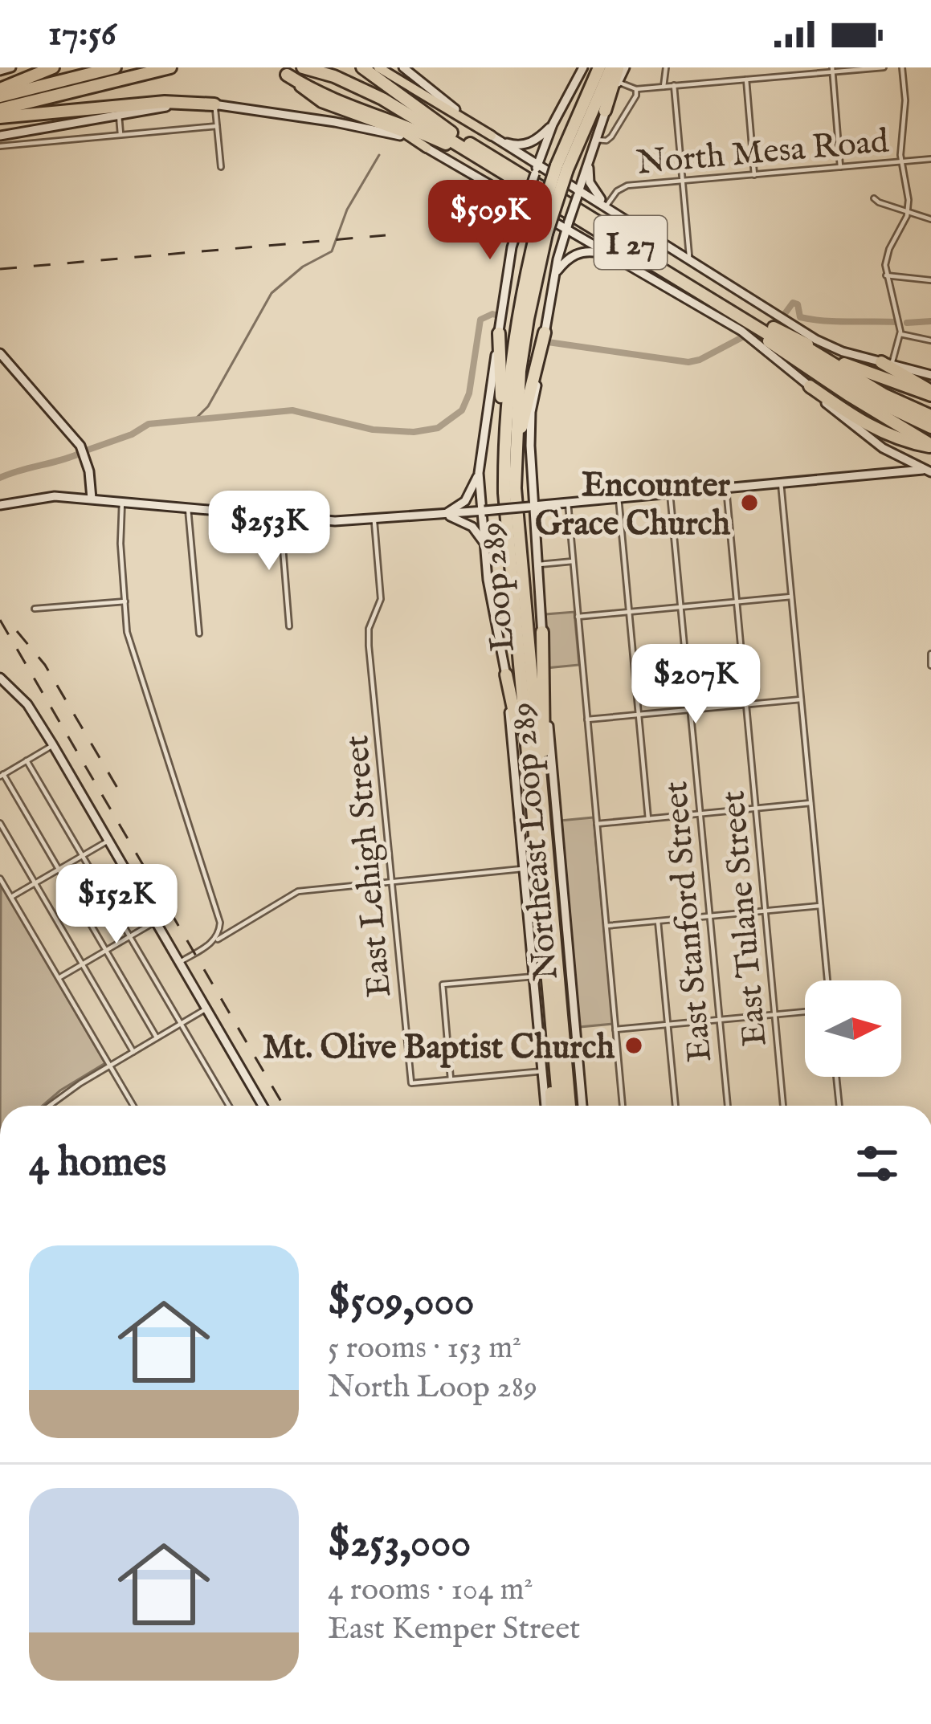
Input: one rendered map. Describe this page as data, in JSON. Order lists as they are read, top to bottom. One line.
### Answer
{"streets":{"highway":["I 27","Loop 289"],"main road":["Northeast Loop 289"],"street":["North Mesa Road","East Lehigh Street","East Tulane Street","East Stanford Street"]},"places":["Encounter Grace Church","Mt. Olive Baptist Church"],"north":"right","page":{"status":"17:56","price":["$509K","$253K","$207K","$152K"],"heading":"4 homes","list":[{"name":"$509,000","note":"5 rooms · 153 m² · North Loop 289"},{"name":"$253,000","note":"4 rooms · 104 m² · East Kemper Street"}]}}
